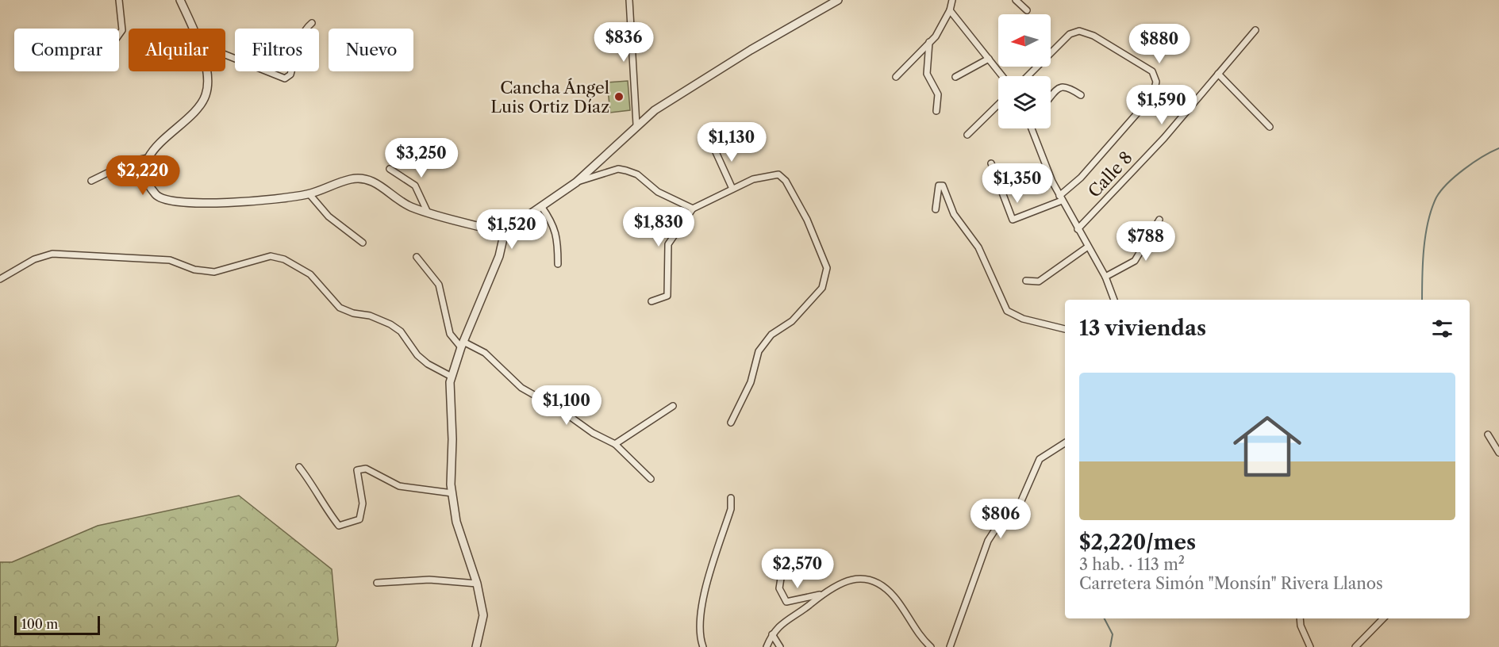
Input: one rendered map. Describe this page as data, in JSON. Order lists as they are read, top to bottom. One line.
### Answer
{"streets":{"street":["Calle 8"]},"places":["Cancha Ángel Luis Ortiz Díaz"],"scale_bar":"100 m","north":"left","page":{"price":["$836","$880","$1,590","$1,130","$3,250","$2,220","$1,350","$1,830","$1,520","$788","$1,100","$806","$2,570"],"chip":["Comprar","Alquilar","Filtros","Nuevo"],"heading":"13 viviendas","list":[{"name":"$2,220/mes","note":"3 hab. · 113 m² · Carretera Simón \"Monsín\" Rivera Llanos"}],"scale":"100 m"}}
